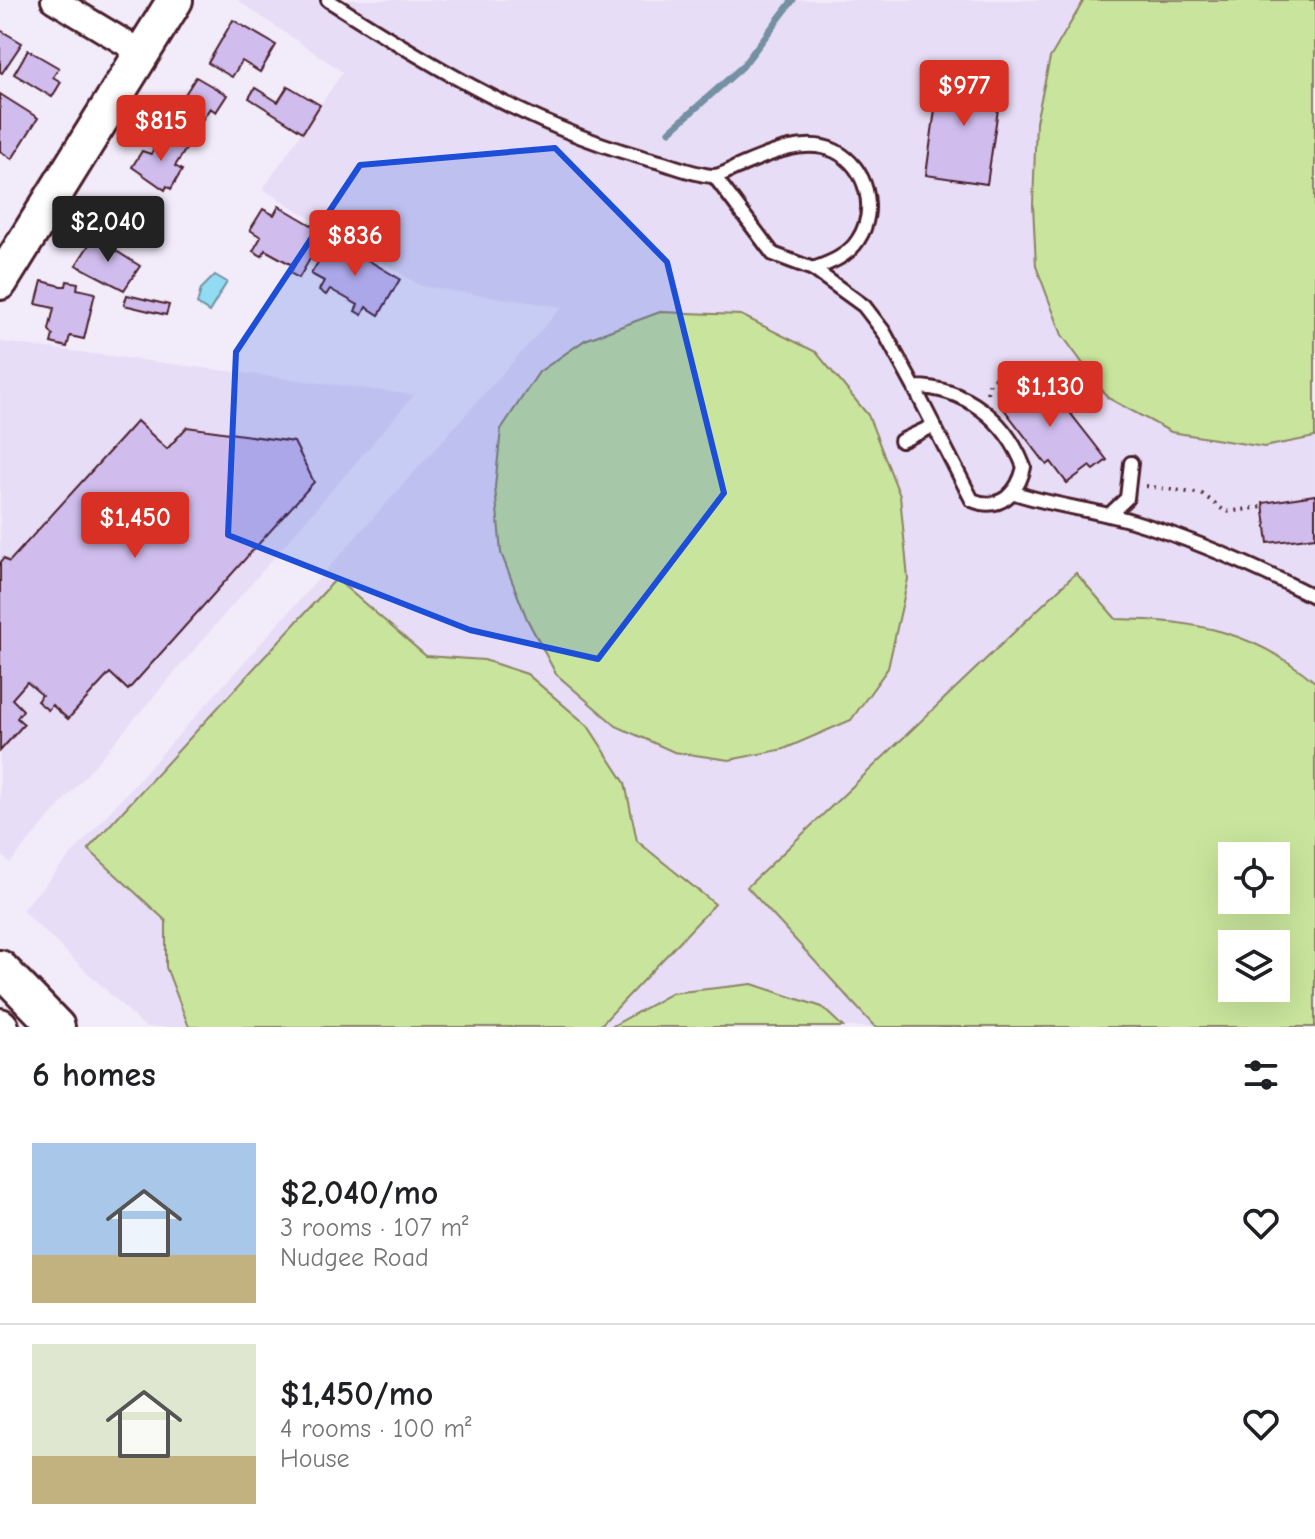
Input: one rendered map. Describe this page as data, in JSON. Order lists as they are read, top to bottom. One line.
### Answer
{"page":{"price":["$977","$815","$2,040","$836","$1,130","$1,450"],"heading":"6 homes","list":[{"name":"$2,040/mo","note":"3 rooms · 107 m² · Nudgee Road"},{"name":"$1,450/mo","note":"4 rooms · 100 m² · House"}]}}
